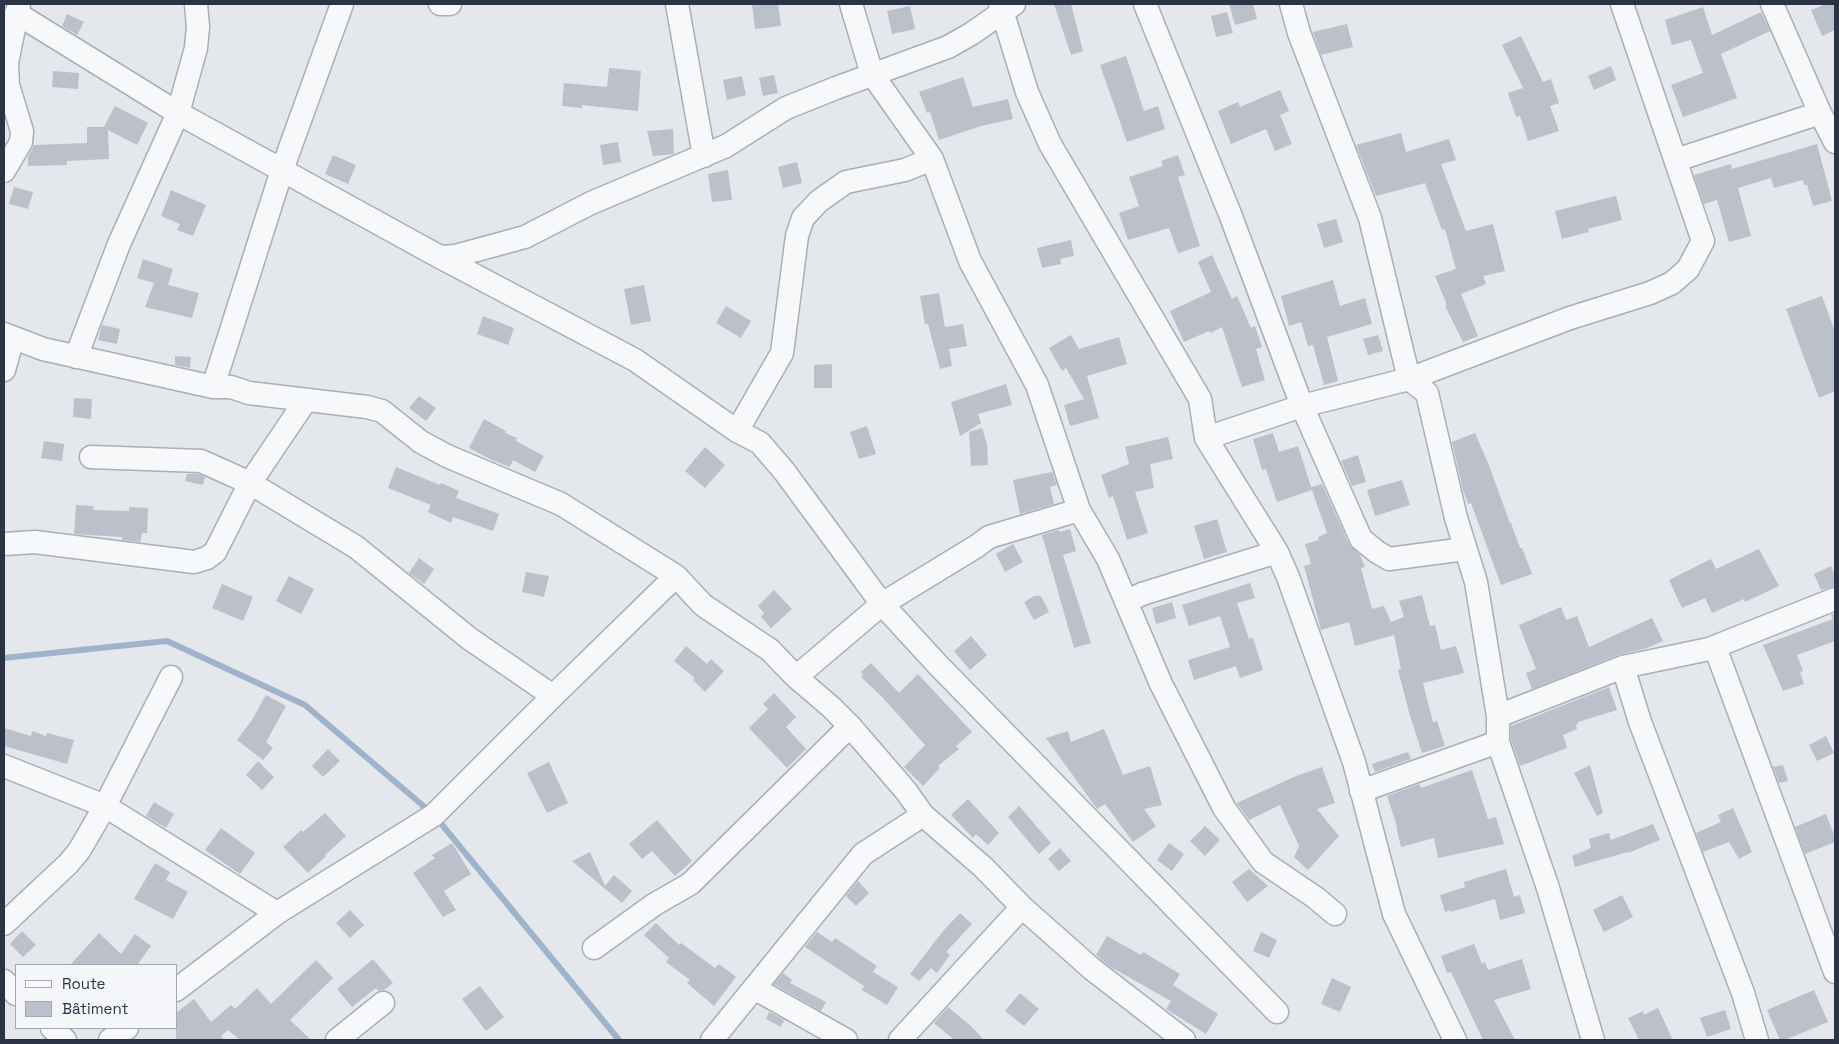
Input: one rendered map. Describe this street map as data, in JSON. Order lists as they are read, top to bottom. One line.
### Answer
{"legend":["Route","Bâtiment"]}
